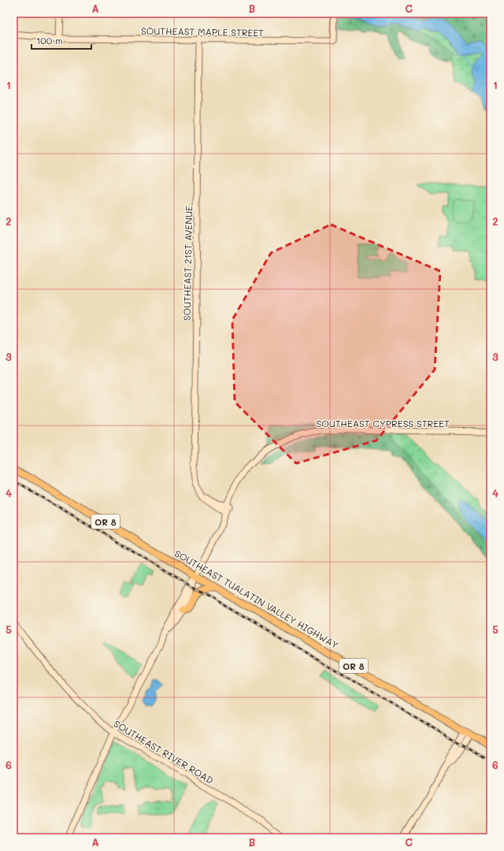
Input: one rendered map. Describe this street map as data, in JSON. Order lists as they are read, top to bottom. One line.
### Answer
{"streets":{"main road":["SOUTHEAST MAPLE STREET","SOUTHEAST 21ST AVENUE","SOUTHEAST CYPRESS STREET","OR 8","SOUTHEAST TUALATIN VALLEY HIGHWAY","SOUTHEAST RIVER ROAD"]},"crossings":[["SOUTHEAST MAPLE STREET","SOUTHEAST 21ST AVENUE"],["SOUTHEAST 21ST AVENUE","SOUTHEAST CYPRESS STREET"],["SOUTHEAST CYPRESS STREET","SOUTHEAST TUALATIN VALLEY HIGHWAY"]],"scale_bar":"100 m","grid":{"columns":["A","B","C"],"rows":["1","2","3","4","5","6"]}}
